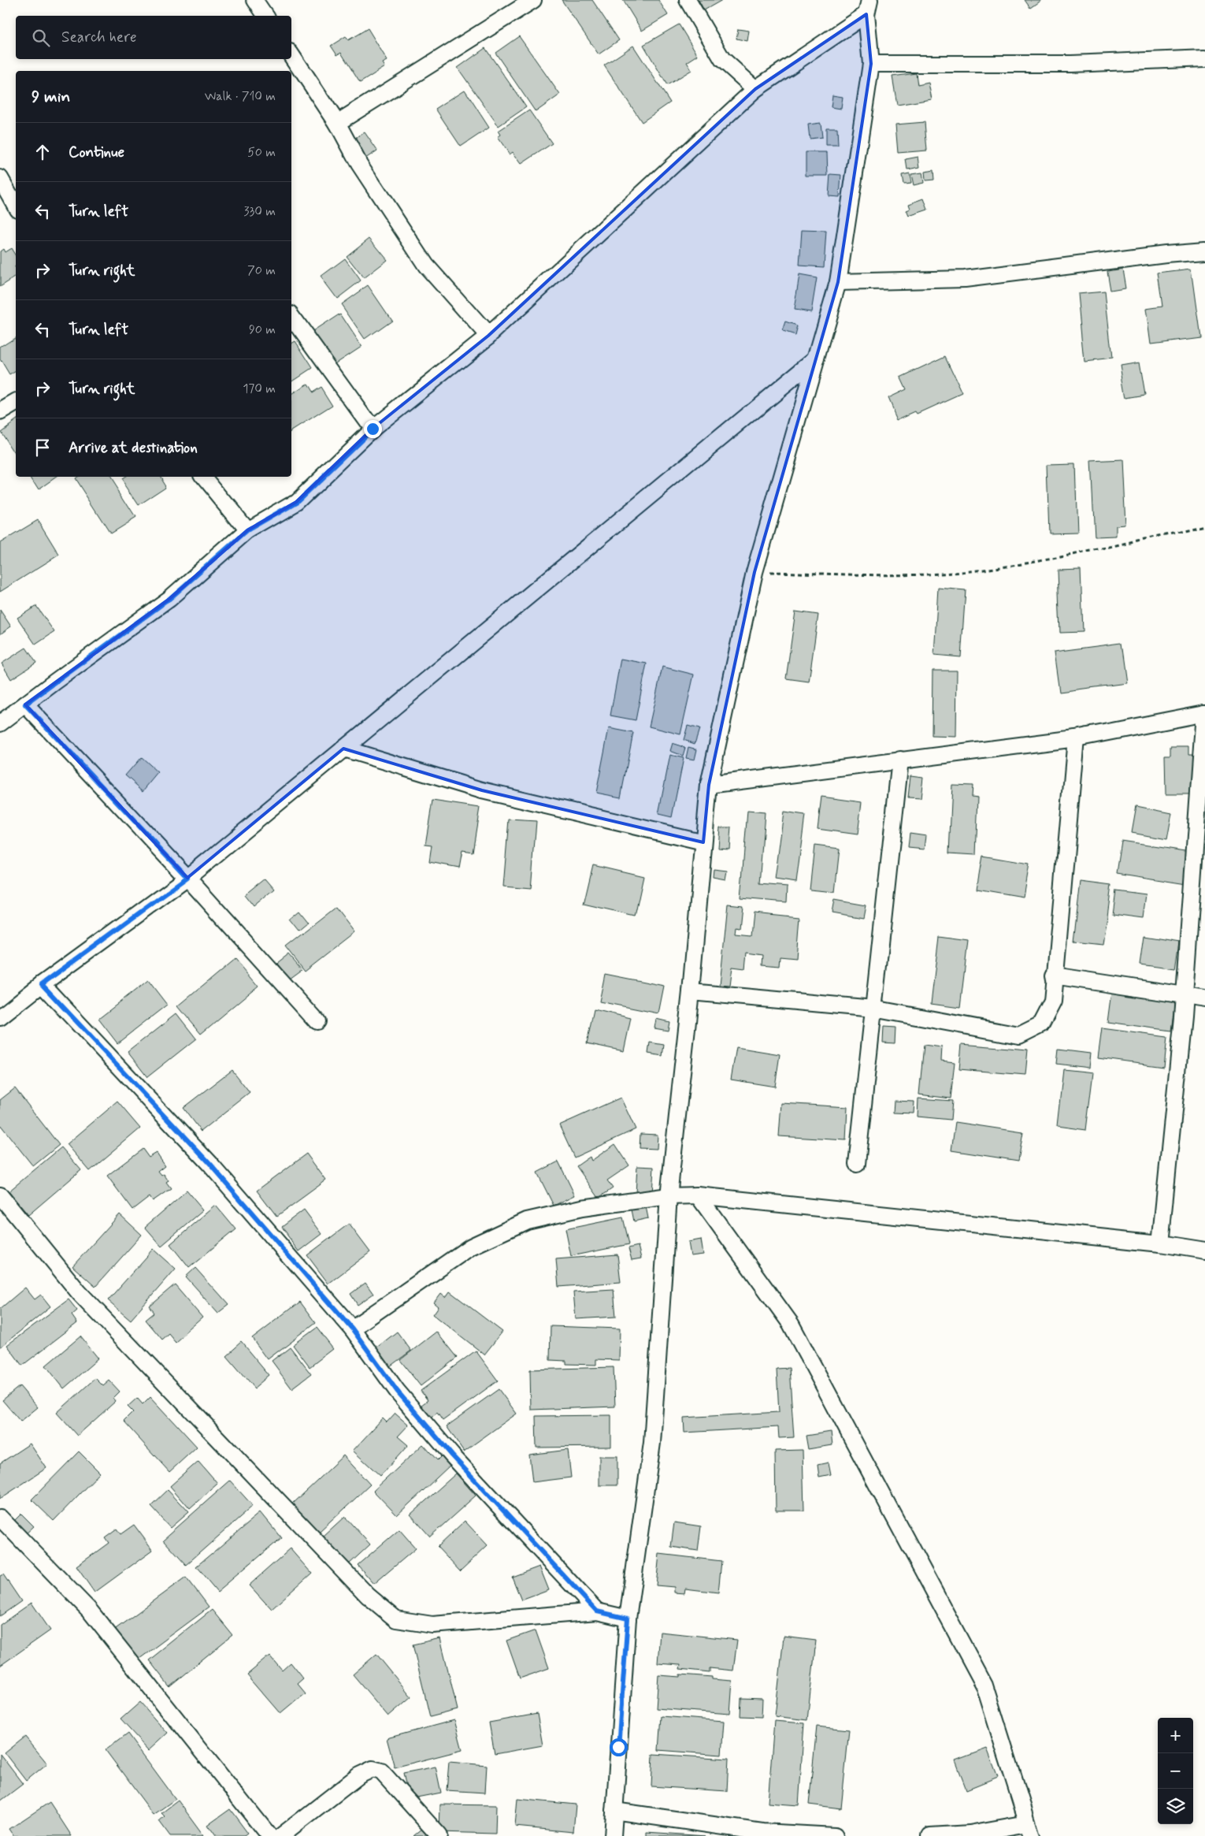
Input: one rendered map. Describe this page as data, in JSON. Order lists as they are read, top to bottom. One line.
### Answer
{"page":{"search":"Search here","heading":["9 min","Walk · 710 m"],"list":[["Continue","50 m"],["Turn left","330 m"],["Turn right","70 m"],["Turn left","90 m"],["Turn right","170 m"],"Arrive at destination"],"map_buttons":["+","−"]}}
